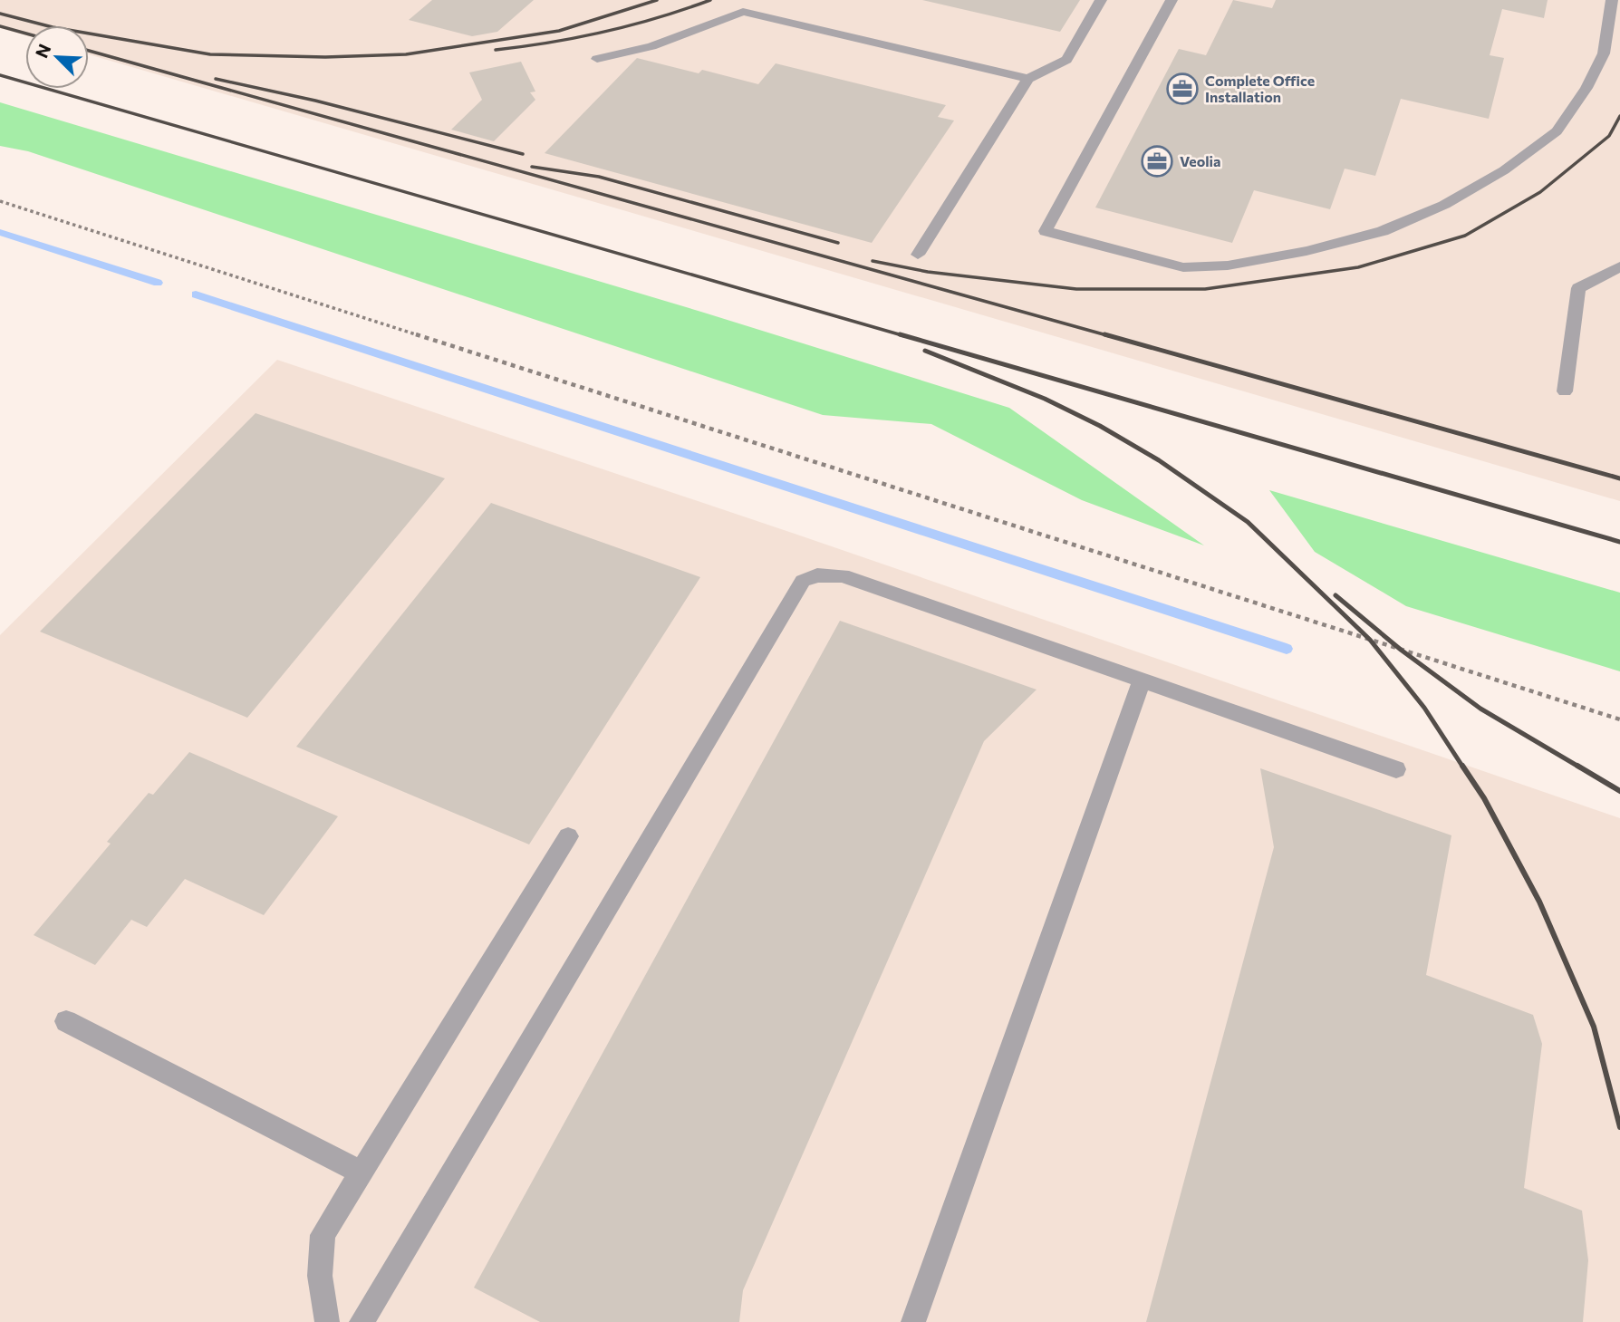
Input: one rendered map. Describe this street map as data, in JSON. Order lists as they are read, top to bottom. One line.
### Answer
{"places":{"office":["Complete Office Installation","Veolia"]},"north":"top left"}
